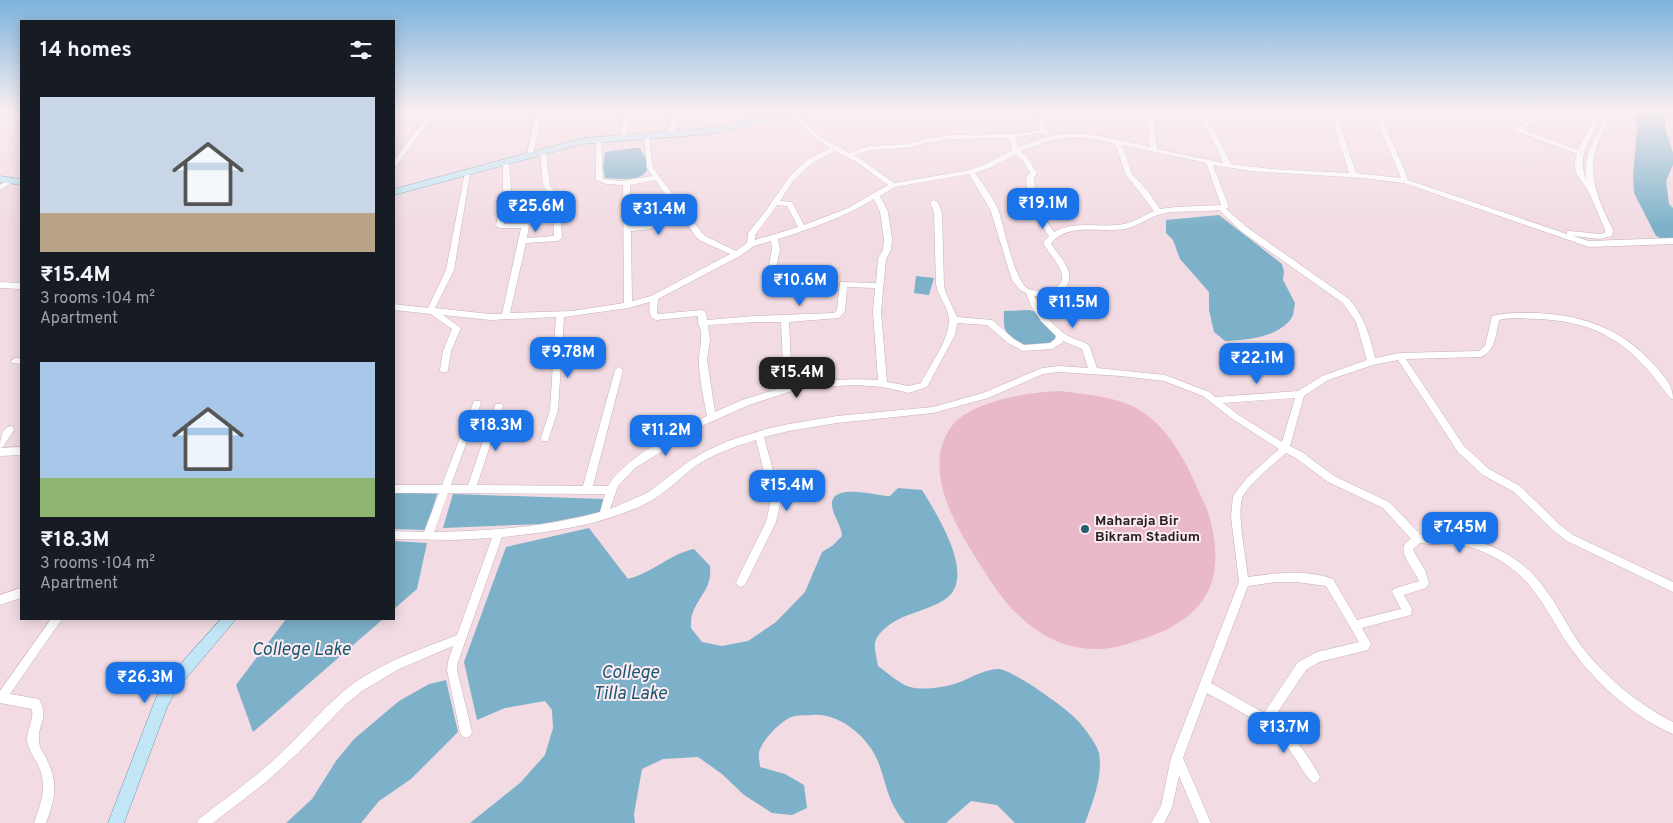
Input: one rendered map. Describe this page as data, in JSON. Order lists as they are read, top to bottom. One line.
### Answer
{"water":["College Lake","College Tilla Lake"],"places":["Maharaja Bir Bikram Stadium"],"page":{"heading":"14 homes","list":[{"name":"₹15.4M","note":"3 rooms · 104 m² · Apartment"},{"name":"₹18.3M","note":"3 rooms · 104 m² · Apartment"}],"price":["₹19.1M","₹25.6M","₹31.4M","₹10.6M","₹11.5M","₹9.78M","₹22.1M","₹15.4M","₹18.3M","₹11.2M","₹15.4M","₹7.45M","₹26.3M","₹13.7M"]}}
